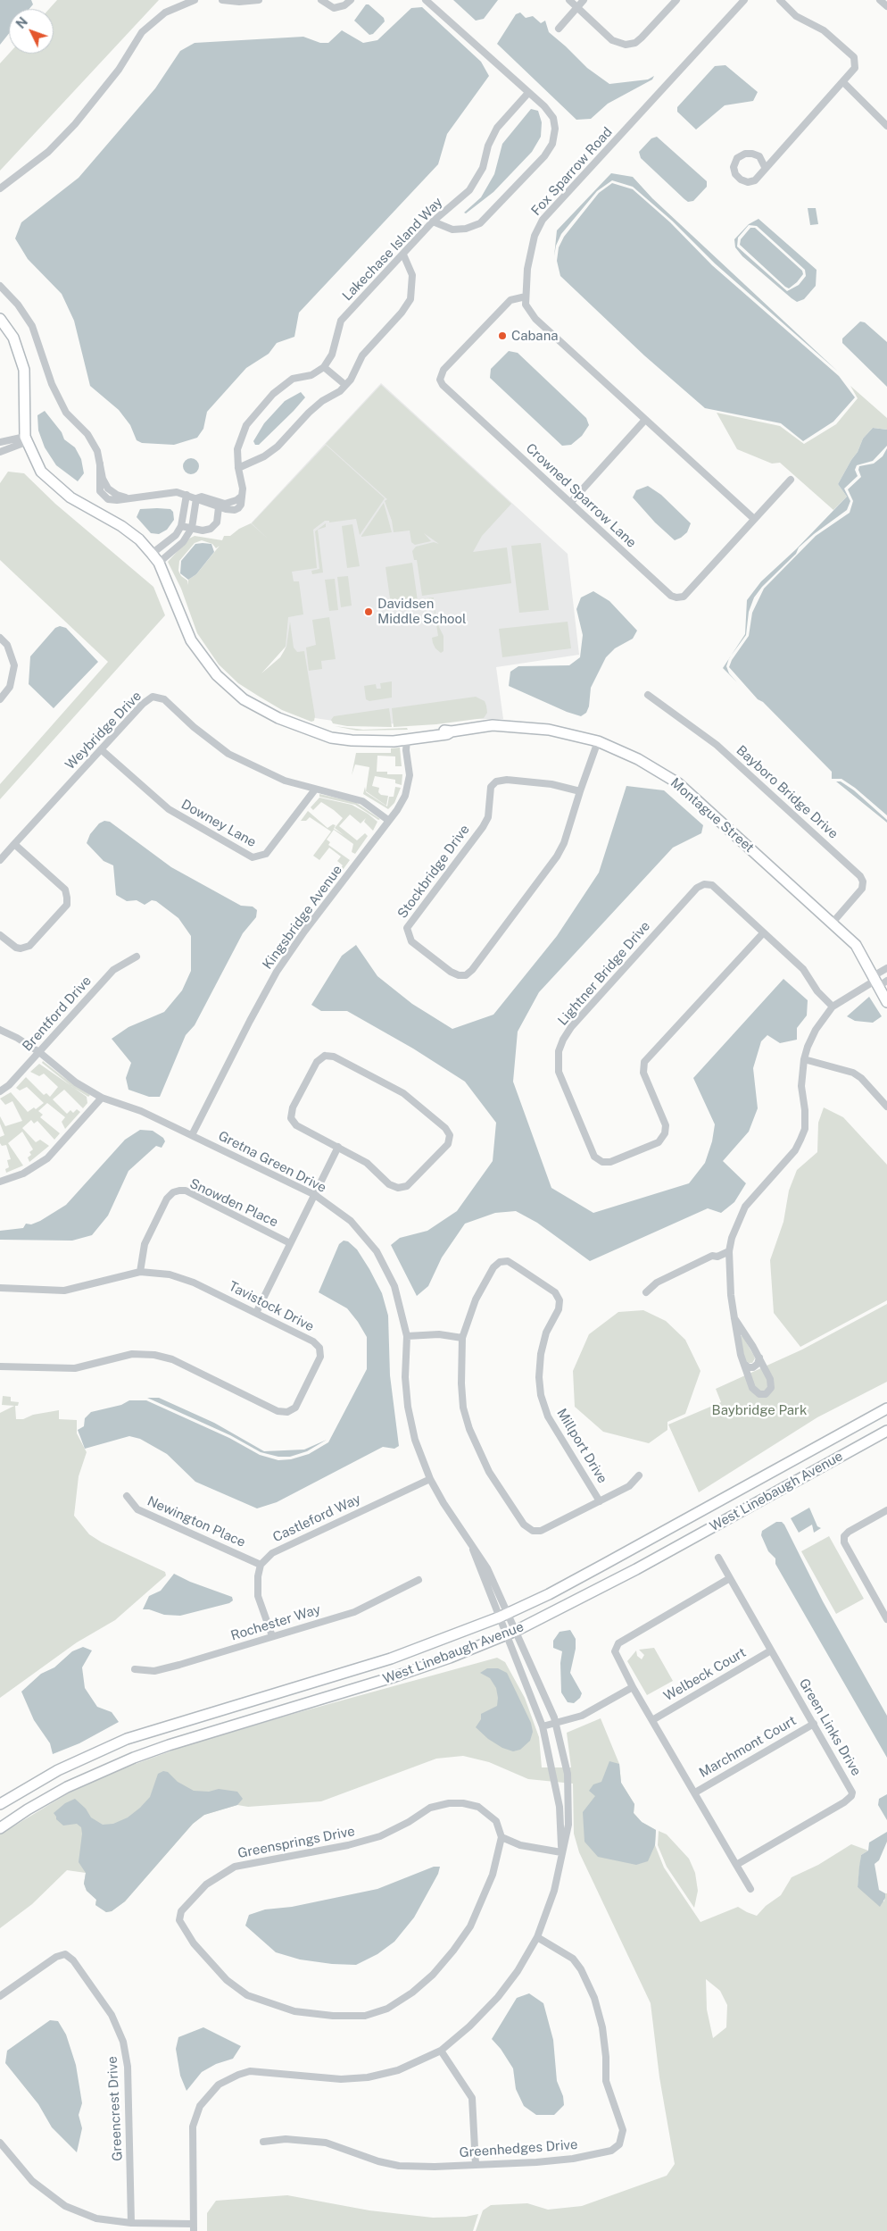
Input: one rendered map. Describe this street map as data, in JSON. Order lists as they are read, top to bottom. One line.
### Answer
{"streets":{"main road":["Montague Street","West Linebaugh Avenue"],"street":["Fox Sparrow Road","Lakechase Island Way","Crowned Sparrow Lane","Weybridge Drive","Bayboro Bridge Drive","Downey Lane","Stockbridge Drive","Kingsbridge Avenue","Lightner Bridge Drive","Brentford Drive","Gretna Green Drive","Snowden Place","Tavistock Drive","Millport Drive","Castleford Way","Newington Place","Rochester Way","Welbeck Court","Green Links Drive","Marchmont Court","Greensprings Drive","Greencrest Drive","Greenhedges Drive"]},"crossings":[["Fox Sparrow Road","Crowned Sparrow Lane"],["Weybridge Drive","Downey Lane"],["Weybridge Drive","Kingsbridge Avenue"],["Bayboro Bridge Drive","Montague Street"],["Montague Street","Stockbridge Drive"],["Montague Street","Kingsbridge Avenue"],["Kingsbridge Avenue","Gretna Green Drive"],["Brentford Drive","Gretna Green Drive"],["Gretna Green Drive","West Linebaugh Avenue"],["Gretna Green Drive","Castleford Way"],["Gretna Green Drive","Greenhedges Drive"],["Snowden Place","Tavistock Drive"],["Castleford Way","Newington Place"],["Welbeck Court","Green Links Drive"],["Green Links Drive","Marchmont Court"]],"parks":["Baybridge Park"],"places":["Cabana","Davidsen Middle School"],"north":"top left"}
